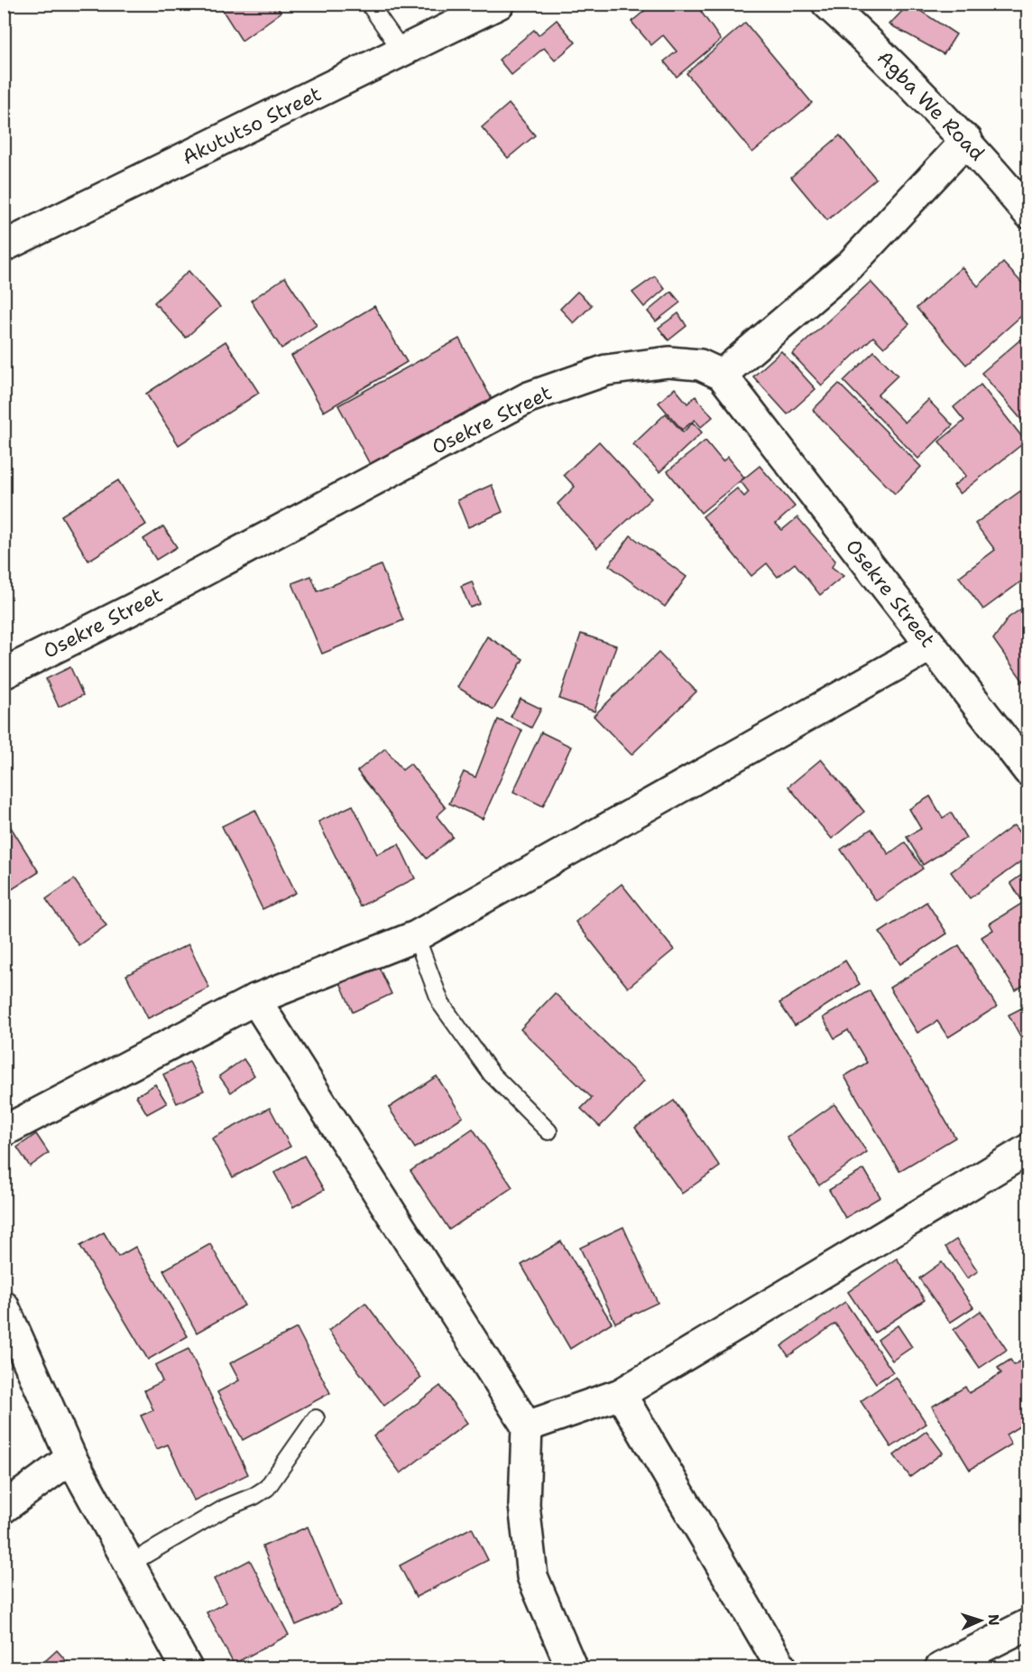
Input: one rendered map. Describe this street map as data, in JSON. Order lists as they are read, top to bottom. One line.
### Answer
{"streets":{"street":["Agba We Road","Akututso Street","Osekre Street"]},"north":"right"}
